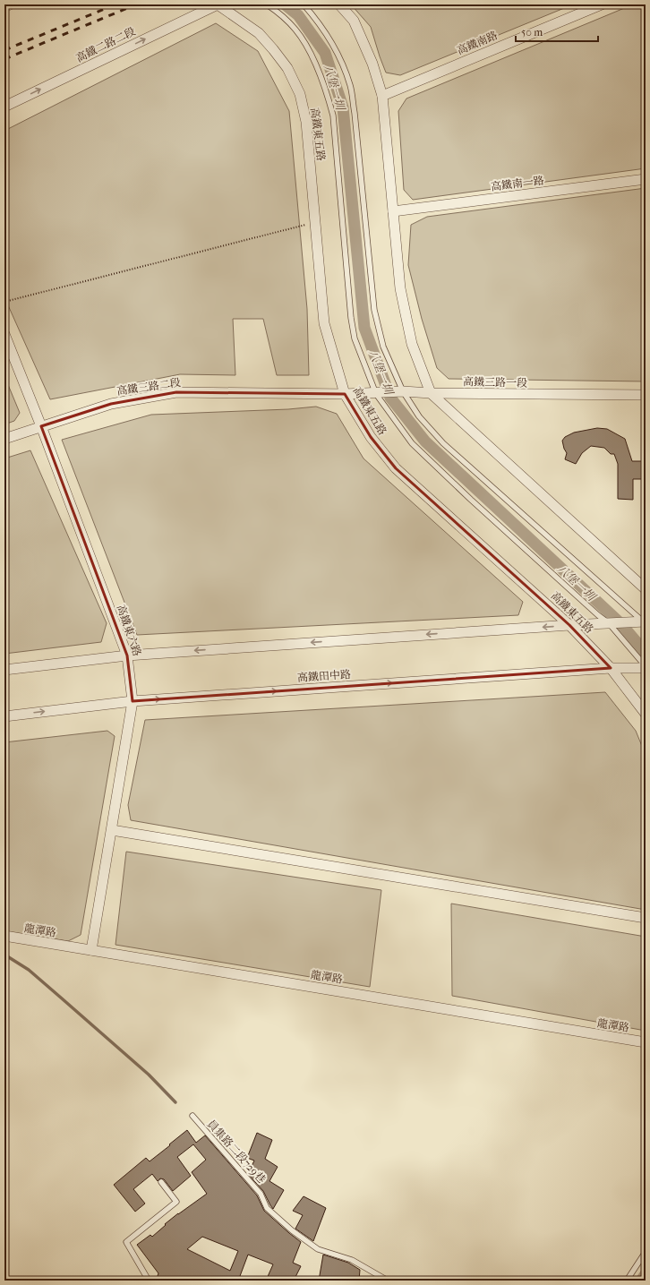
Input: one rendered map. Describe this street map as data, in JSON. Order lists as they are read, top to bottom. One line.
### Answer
{"streets":{"street":["高鐵南路","高鐵二路二段","高鐵東五路","高鐵南一路","高鐵三路一段","高鐵三路二段","高鐵東六路","高鐵田中路","龍潭路"],"lane":["員集路二段729巷"]},"crossings":[["高鐵二路二段","高鐵東五路"],["高鐵東五路","高鐵三路一段"],["高鐵東五路","高鐵三路二段"],["高鐵東五路","高鐵田中路"],["高鐵三路一段","高鐵三路二段"],["高鐵三路二段","高鐵東六路"],["高鐵東六路","高鐵田中路"],["高鐵東六路","龍潭路"]],"one_way":["高鐵二路二段"],"water":["八堡一圳"],"scale_bar":"50 m"}
